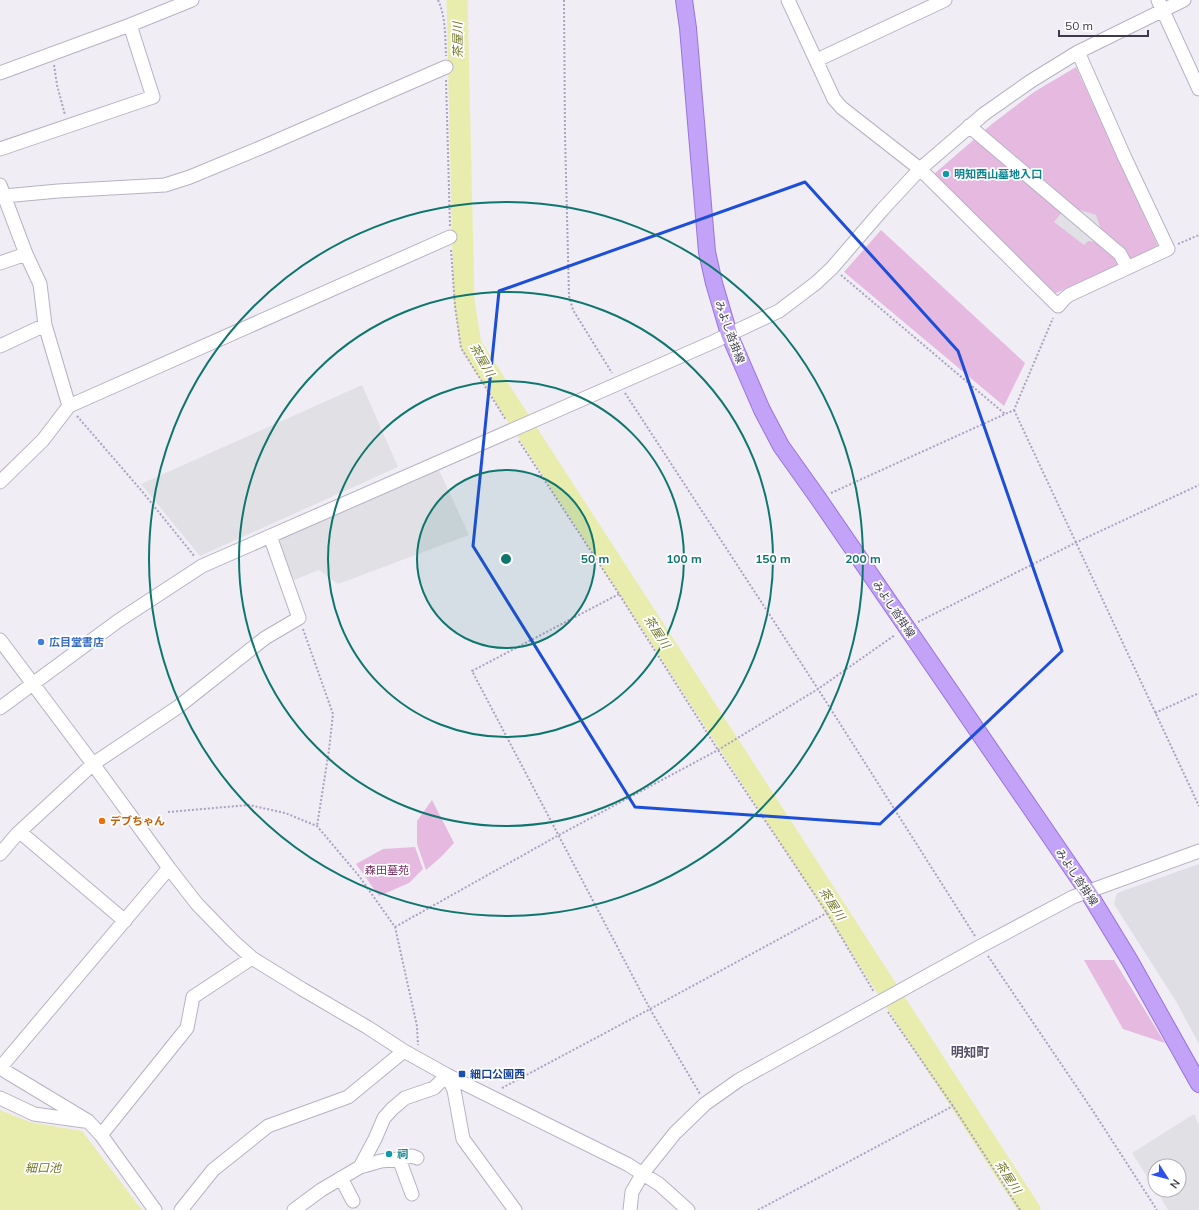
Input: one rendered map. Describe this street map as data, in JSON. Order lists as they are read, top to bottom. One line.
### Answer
{"streets":{"main road":["みよし沓掛線"]},"districts":["明知町"],"water":["茶屋川","細口池"],"parks":["森田墓苑"],"places":{"other":["明知西山墓地入口","広目堂書店","デブちゃん","祠"],"transit":["細口公園西"]},"scale_bar":"50 m","north":"bottom right","rings":["50 m","100 m","150 m","200 m"]}
